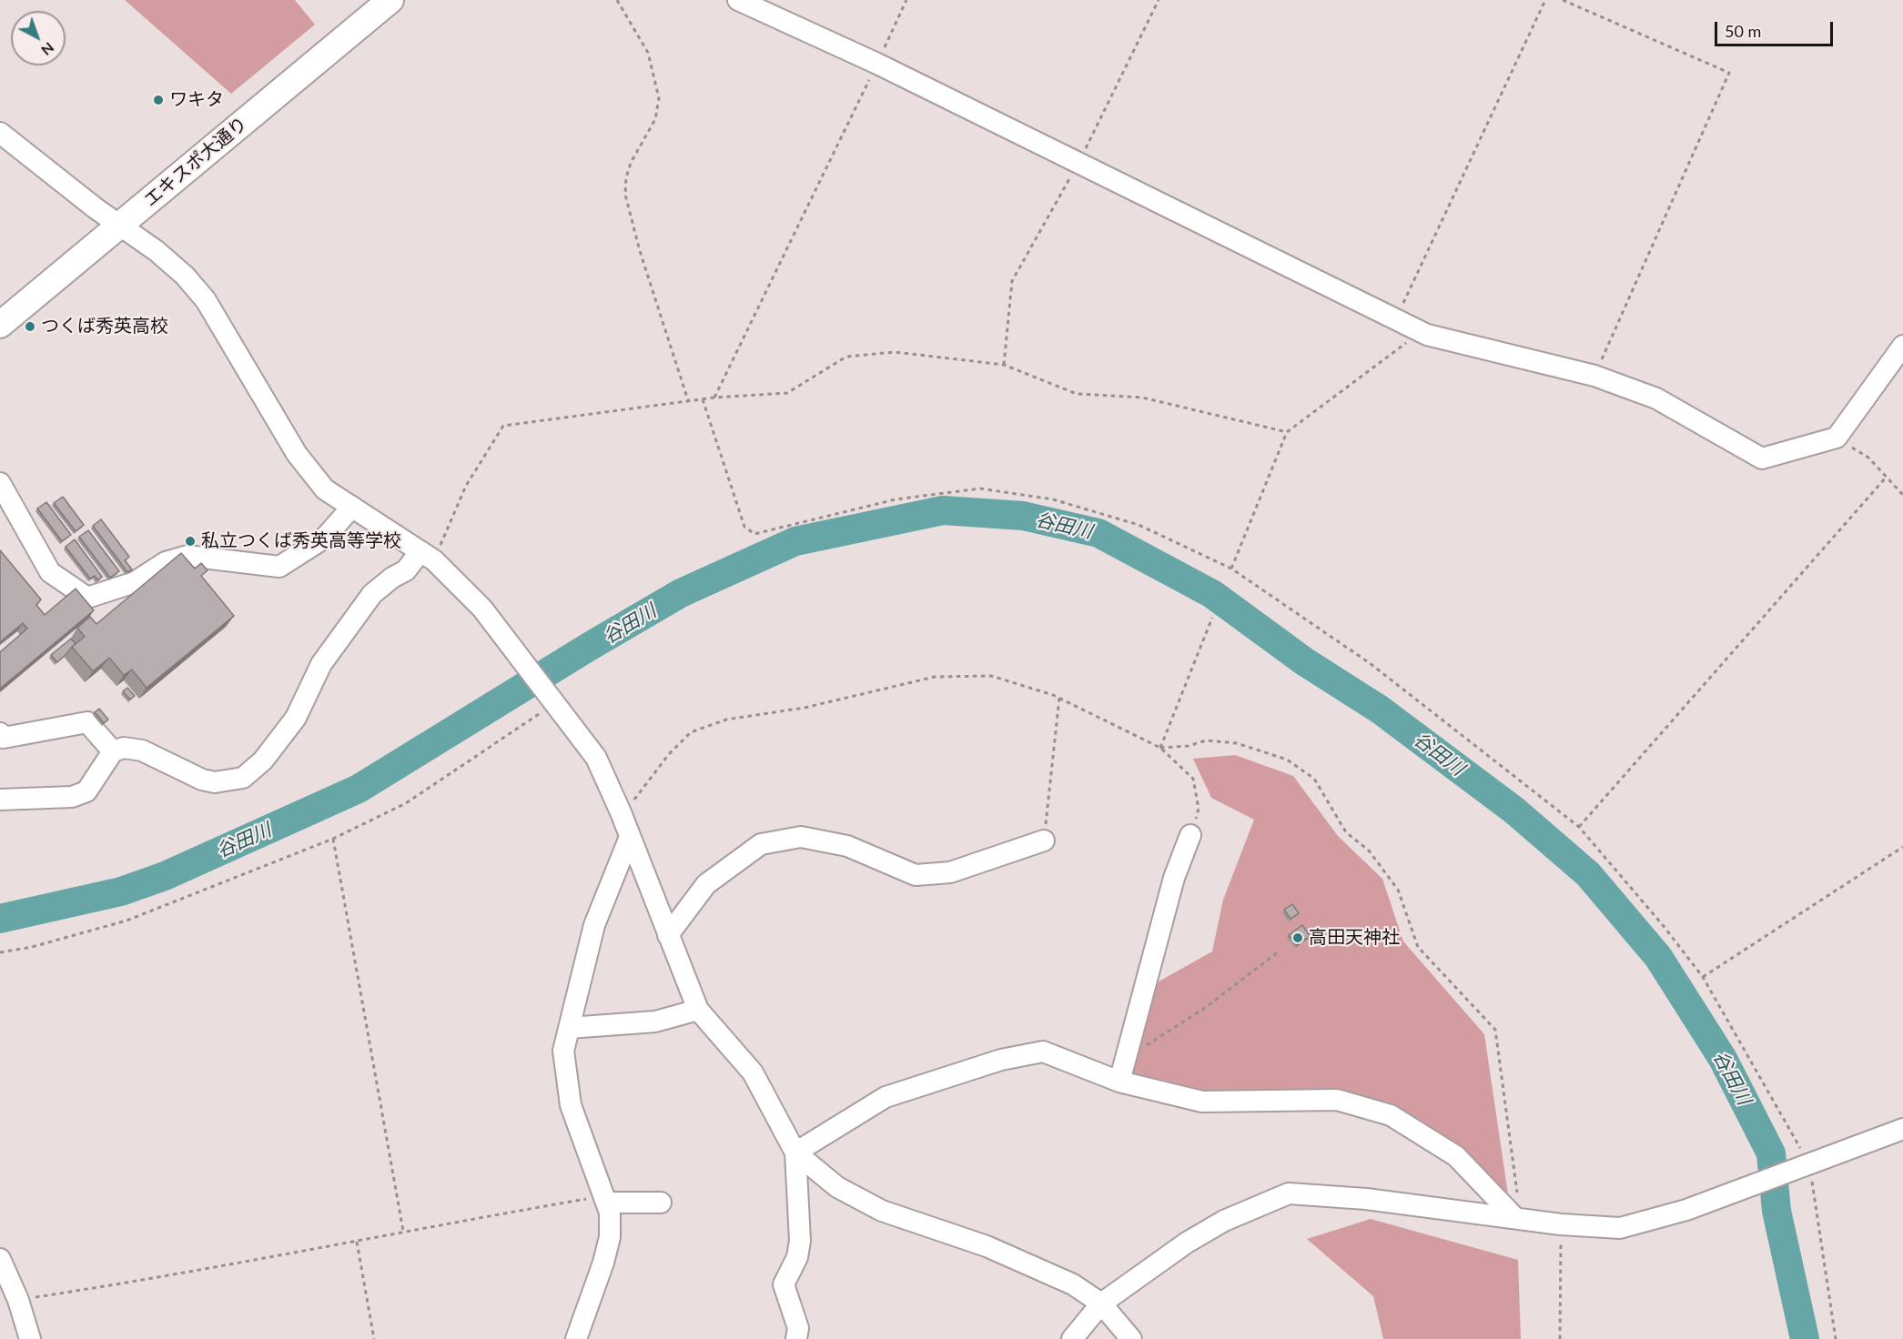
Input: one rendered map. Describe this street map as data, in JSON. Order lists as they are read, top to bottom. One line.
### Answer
{"streets":{"main road":["エキスポ大通り"]},"water":["谷田川"],"places":["ワキタ","つくば秀英高校","私立つくば秀英高等学校","高田天神社"],"scale_bar":"50 m","north":"bottom right"}
